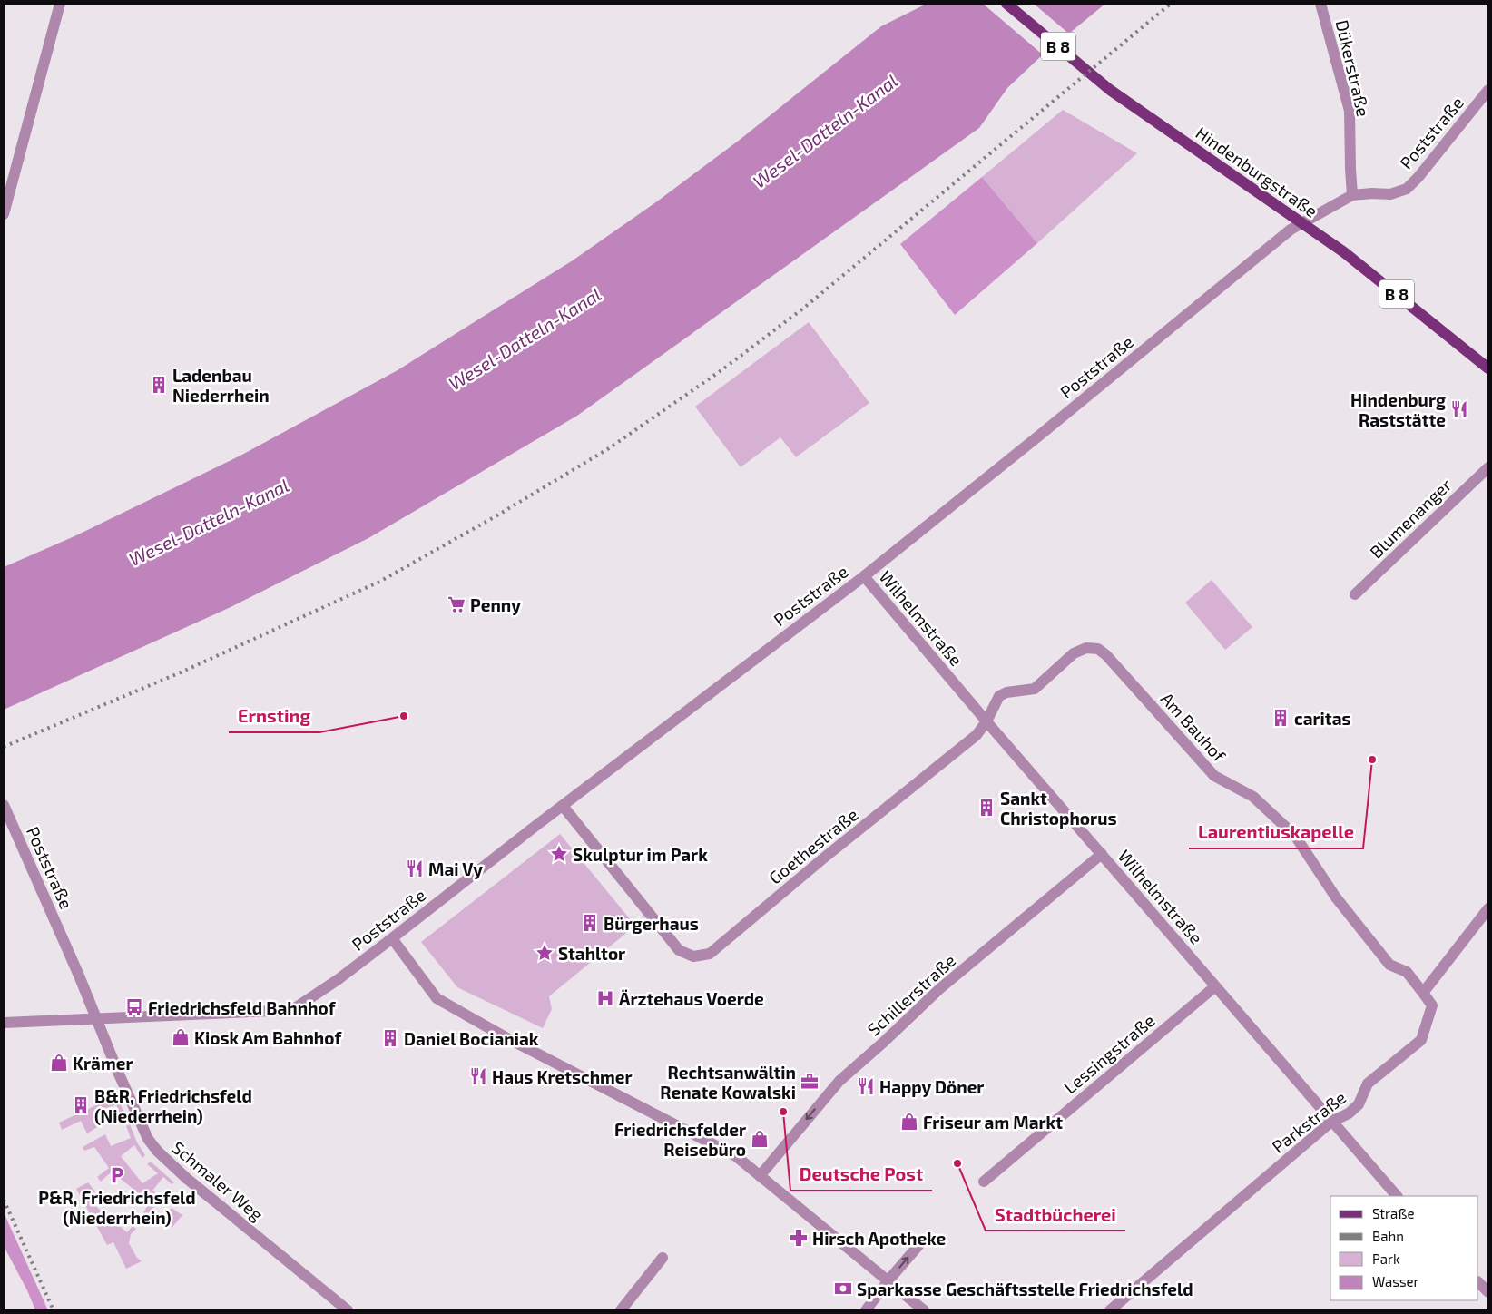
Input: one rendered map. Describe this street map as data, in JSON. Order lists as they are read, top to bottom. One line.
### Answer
{"streets":{"main road":["B 8","Hindenburgstraße"],"street":["Dükerstraße","Poststraße","Blumenanger","Wilhelmstraße","Am Bauhof","Goethestraße","Schillerstraße","Lessingstraße","Parkstraße","Schmaler Weg"]},"crossings":[["Dükerstraße","Poststraße"],["Poststraße","Hindenburgstraße"],["Poststraße","Wilhelmstraße"],["Poststraße","Goethestraße"],["Poststraße","Schmaler Weg"],["Wilhelmstraße","Goethestraße"],["Wilhelmstraße","Schillerstraße"],["Wilhelmstraße","Lessingstraße"],["Wilhelmstraße","Parkstraße"],["Am Bauhof","Goethestraße"],["Am Bauhof","Parkstraße"]],"one_way":["Schillerstraße"],"water":["Wesel-Datteln-Kanal"],"places":{"building":["Ladenbau Niederrhein","caritas","Sankt Christophorus","Bürgerhaus","Daniel Bocianiak","B&R, Friedrichsfeld (Niederrhein)"],"restaurant":["Hindenburg Raststätte","Mai Vy","Haus Kretschmer","Happy Döner"],"supermarket":["Penny"],"other":["Ernsting","Laurentiuskapelle","Deutsche Post","Stadtbücherei"],"place":["Skulptur im Park","Stahltor"],"hospital":["Ärztehaus Voerde"],"bus stop":["Friedrichsfeld Bahnhof"],"shop":["Kiosk Am Bahnhof","Krämer","Friseur am Markt","Friedrichsfelder Reisebüro"],"office":["Rechtsanwältin Renate Kowalski"],"parking":["P&R, Friedrichsfeld (Niederrhein)"],"pharmacy":["Hirsch Apotheke"],"bank":["Sparkasse Geschäftsstelle Friedrichsfeld"]},"legend":["Straße","Bahn","Park","Wasser"]}
